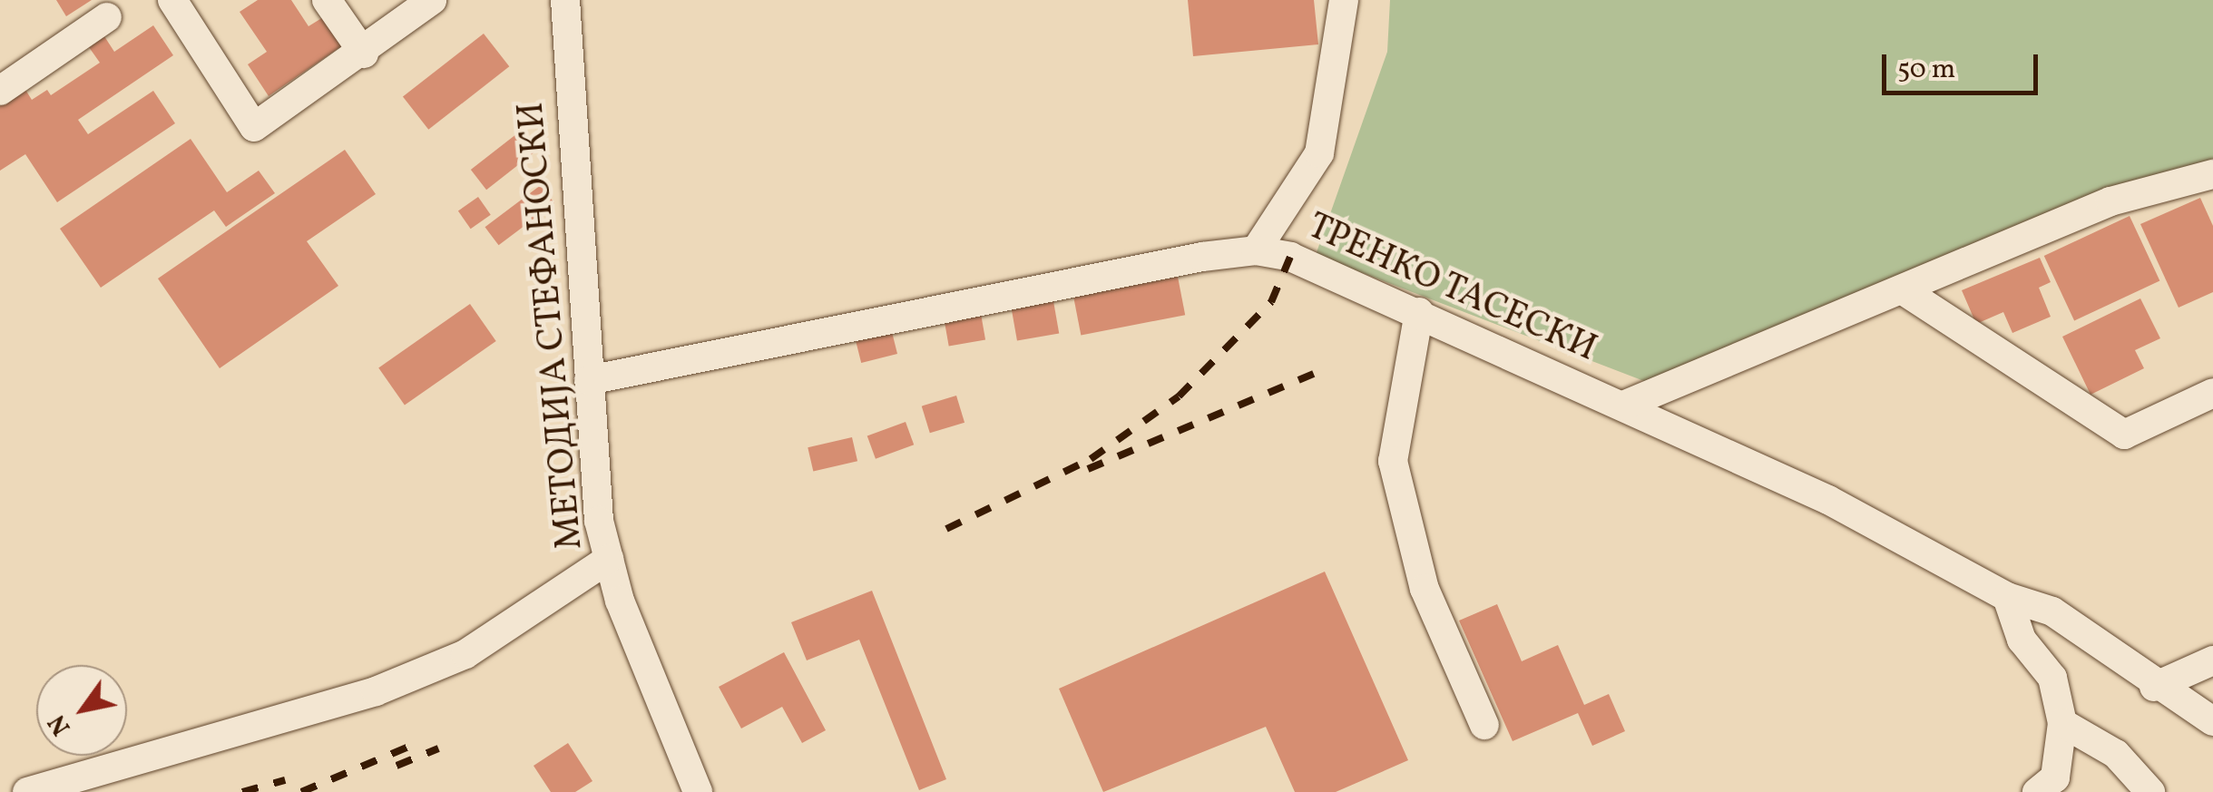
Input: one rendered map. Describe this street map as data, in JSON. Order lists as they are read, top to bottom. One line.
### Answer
{"streets":{"street":["ТРЕНКО ТАСЕСКИ","МЕТОДИЈА СТЕФАНОСКИ"]},"crossings":[["ТРЕНКО ТАСЕСКИ","МЕТОДИЈА СТЕФАНОСКИ"]],"scale_bar":"50 m","north":"bottom left"}
